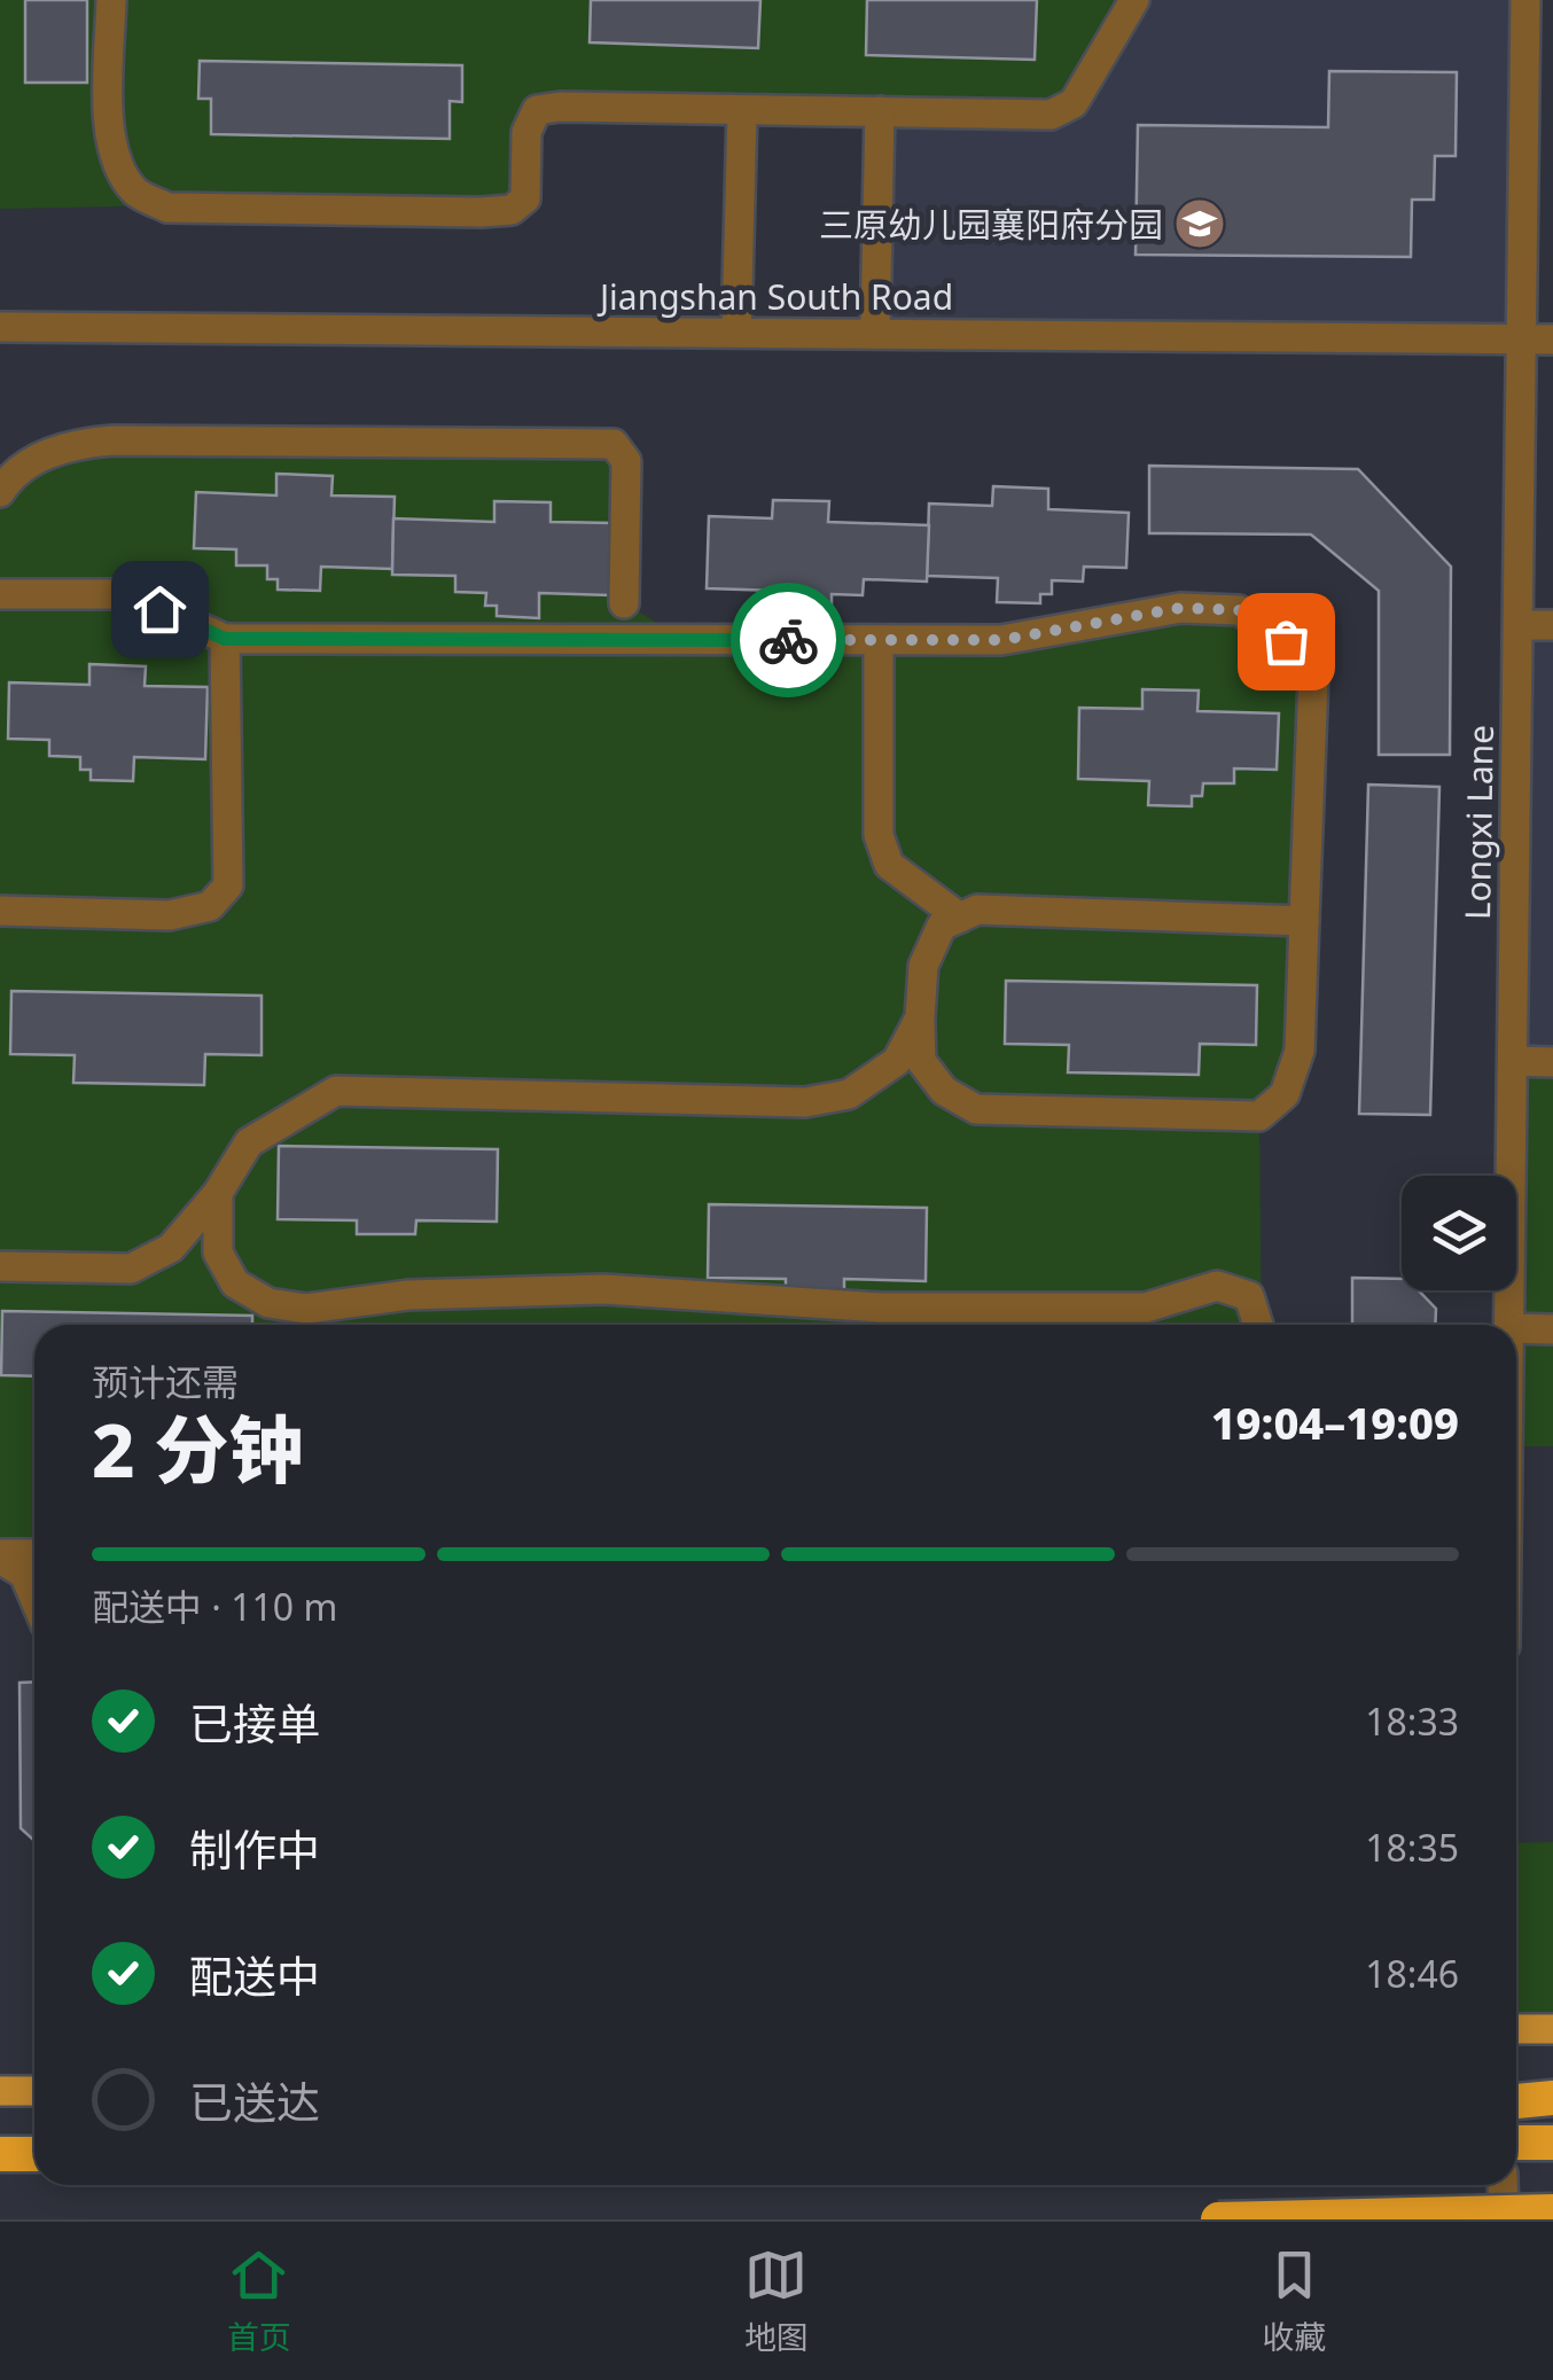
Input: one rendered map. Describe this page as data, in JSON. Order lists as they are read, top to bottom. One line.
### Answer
{"streets":{"street":["Jiangshan South Road","Longxi Lane"]},"crossings":[["Jiangshan South Road","Longxi Lane"]],"places":{"school or university":["三原幼儿园襄阳府分园"]},"page":{"heading":["2 分钟","预计还需","19:04–19:09"],"bar":"配送中 · 110 m","list":[["已接单","18:33"],["制作中","18:35"],["配送中","18:46"],"已送达"],"tabs":["首页","地图","收藏"]}}
